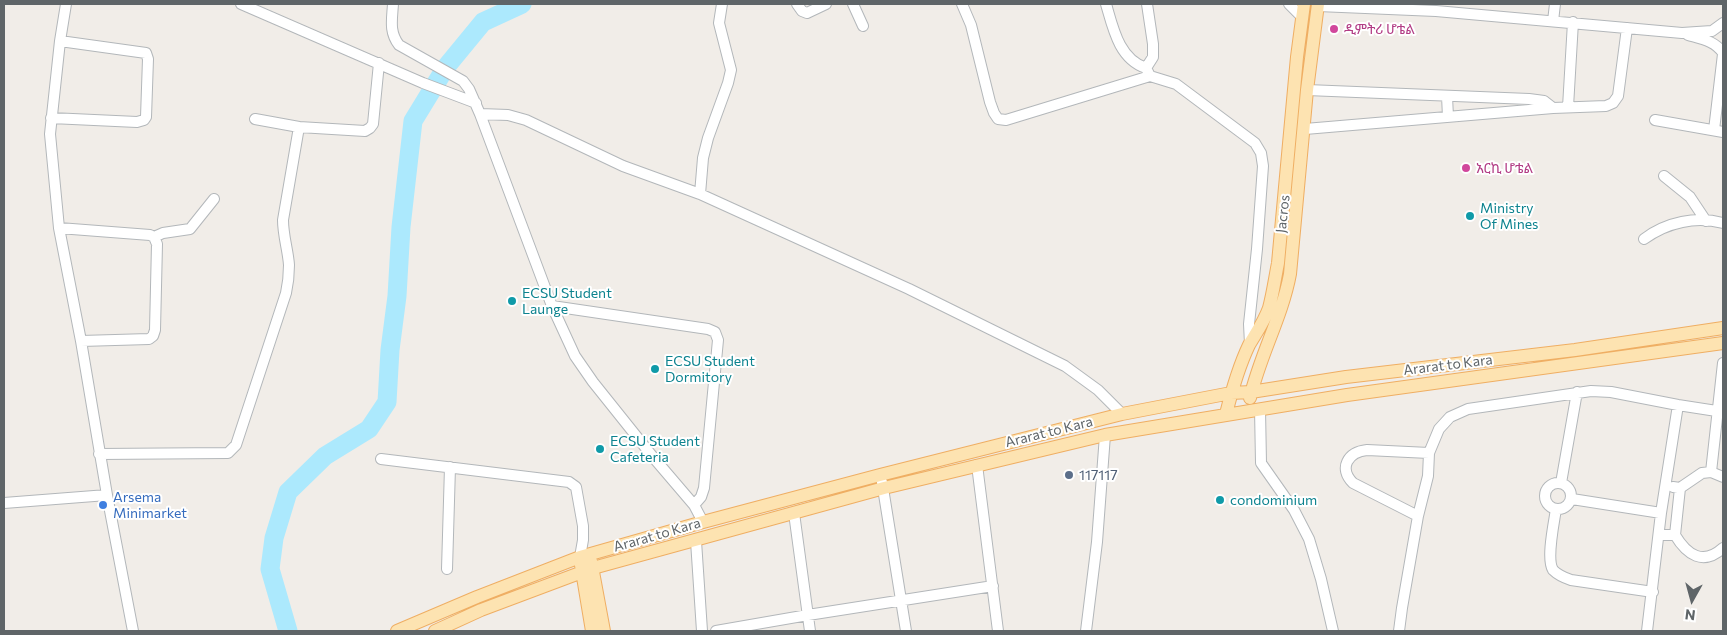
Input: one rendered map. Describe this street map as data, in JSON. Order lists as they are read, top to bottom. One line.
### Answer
{"streets":{"main road":["Jacros","Ararat to Kara"]},"crossings":[["Jacros","Ararat to Kara"]],"places":["ዲምትሪ ሆቴል","አርኪ ሆቴል","Ministry Of Mines","ECSU Student Launge","ECSU Student Dormitory","ECSU Student Cafeteria","117117","condominium","Arsema Minimarket"],"north":"bottom"}
